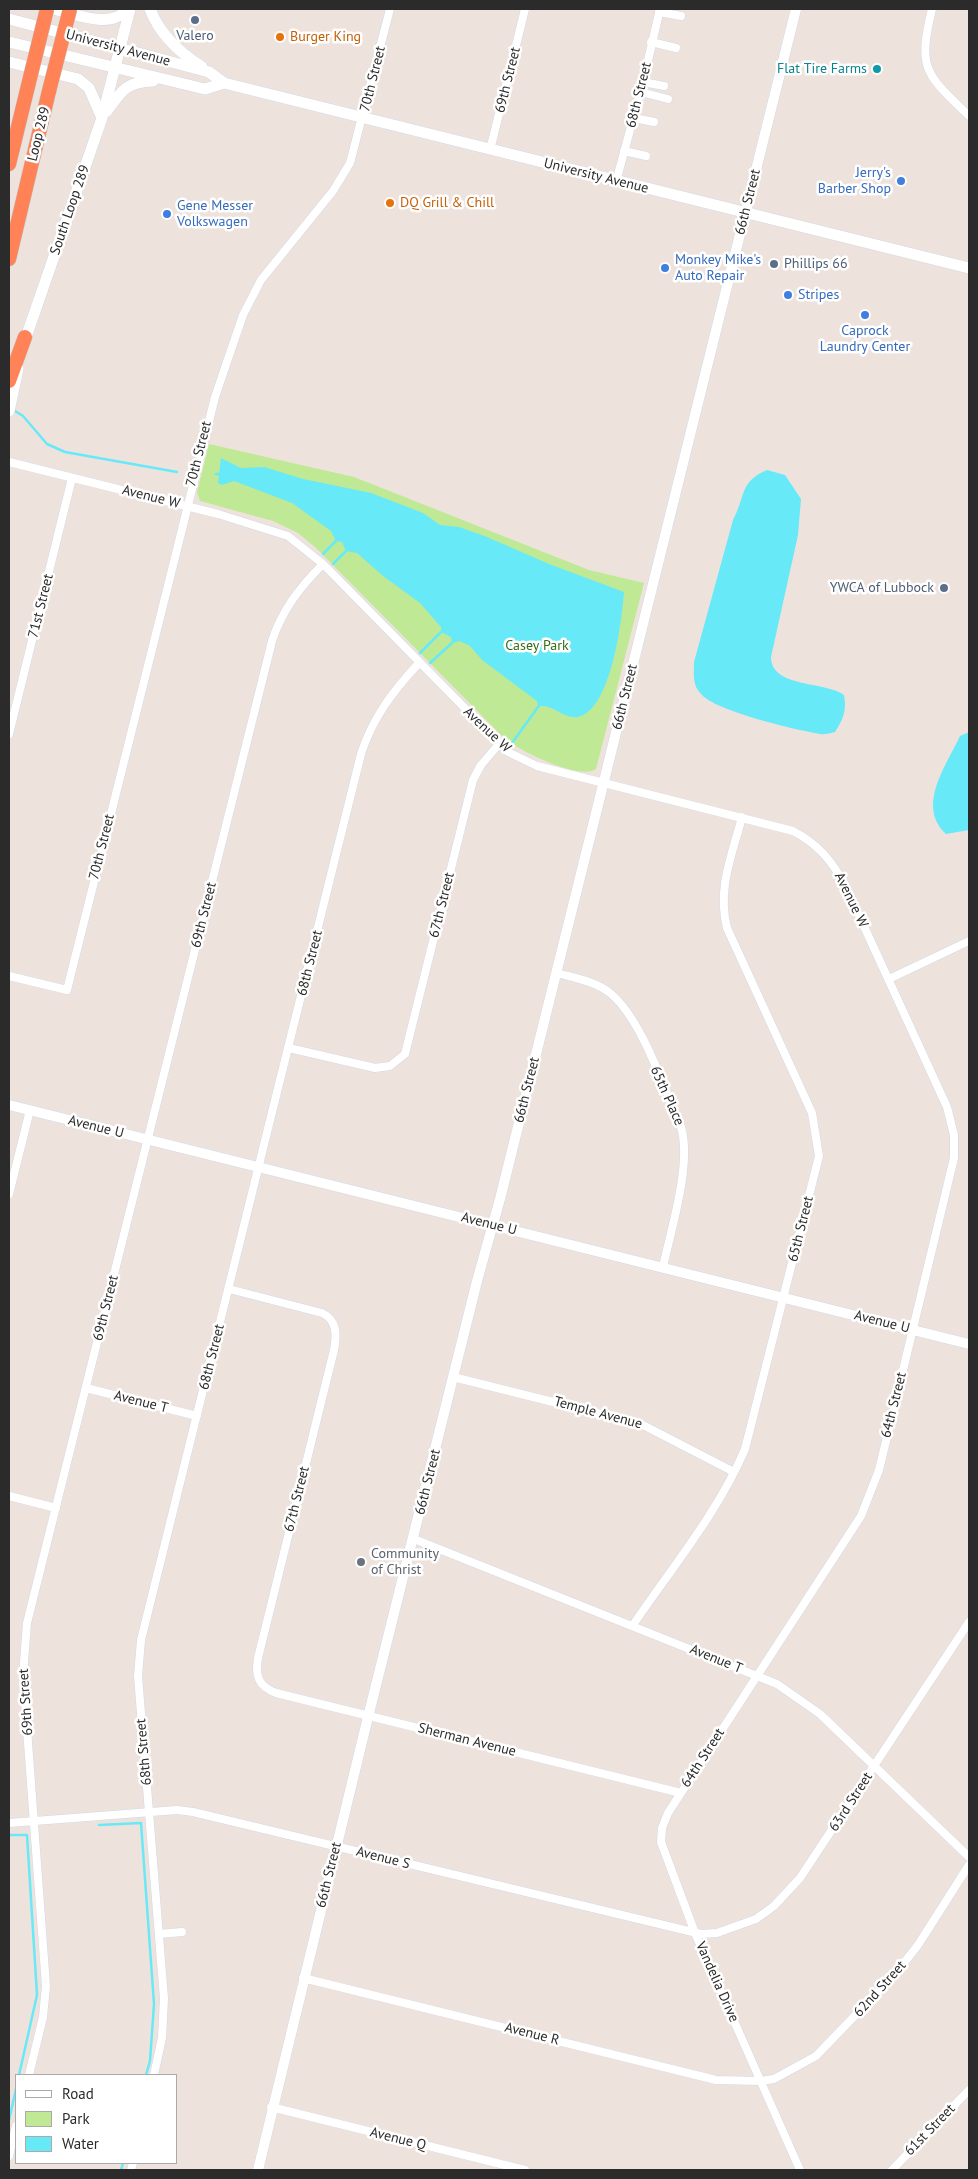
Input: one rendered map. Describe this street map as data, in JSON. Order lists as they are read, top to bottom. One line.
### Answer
{"streets":{"highway":["Loop 289"],"main road":["University Avenue","South Loop 289"],"street":["70th Street","69th Street","68th Street","66th Street","Avenue W","71st Street","67th Street","65th Place","Avenue U","65th Street","Avenue T","64th Street","Temple Avenue","Sherman Avenue","63rd Street","Avenue S","Vandelia Drive","62nd Street","Avenue R","61st Street","Avenue Q"]},"crossings":[["University Avenue","70th Street"],["University Avenue","69th Street"],["University Avenue","68th Street"],["University Avenue","66th Street"],["University Avenue","South Loop 289"],["70th Street","Avenue W"],["69th Street","Avenue W"],["69th Street","Avenue U"],["69th Street","Avenue T"],["69th Street","Avenue S"],["68th Street","Avenue W"],["68th Street","67th Street"],["68th Street","Avenue U"],["68th Street","Avenue T"],["68th Street","Avenue S"],["66th Street","Avenue W"],["66th Street","65th Place"],["66th Street","Avenue U"],["66th Street","Avenue T"],["66th Street","Temple Avenue"],["66th Street","Sherman Avenue"],["66th Street","Avenue S"],["66th Street","Avenue R"],["66th Street","Avenue Q"],["Avenue W","71st Street"],["Avenue W","67th Street"],["Avenue W","65th Street"],["Avenue W","64th Street"],["67th Street","Sherman Avenue"],["65th Place","Avenue U"],["Avenue U","65th Street"],["Avenue U","64th Street"],["65th Street","Avenue T"],["65th Street","Temple Avenue"],["Avenue T","64th Street"],["Avenue T","63rd Street"],["64th Street","Sherman Avenue"],["64th Street","Vandelia Drive"],["Sherman Avenue","Vandelia Drive"],["63rd Street","Avenue S"],["63rd Street","Vandelia Drive"],["Avenue S","Vandelia Drive"],["Vandelia Drive","62nd Street"],["Vandelia Drive","Avenue R"],["62nd Street","Avenue R"]],"parks":["Casey Park"],"places":["Valero","Burger King","Flat Tire Farms","Jerry's Barber Shop","DQ Grill & Chill","Gene Messer Volkswagen","Phillips 66","Monkey Mike's Auto Repair","Stripes","Caprock Laundry Center","YWCA of Lubbock","Community of Christ"],"legend":["Road","Park","Water"]}
